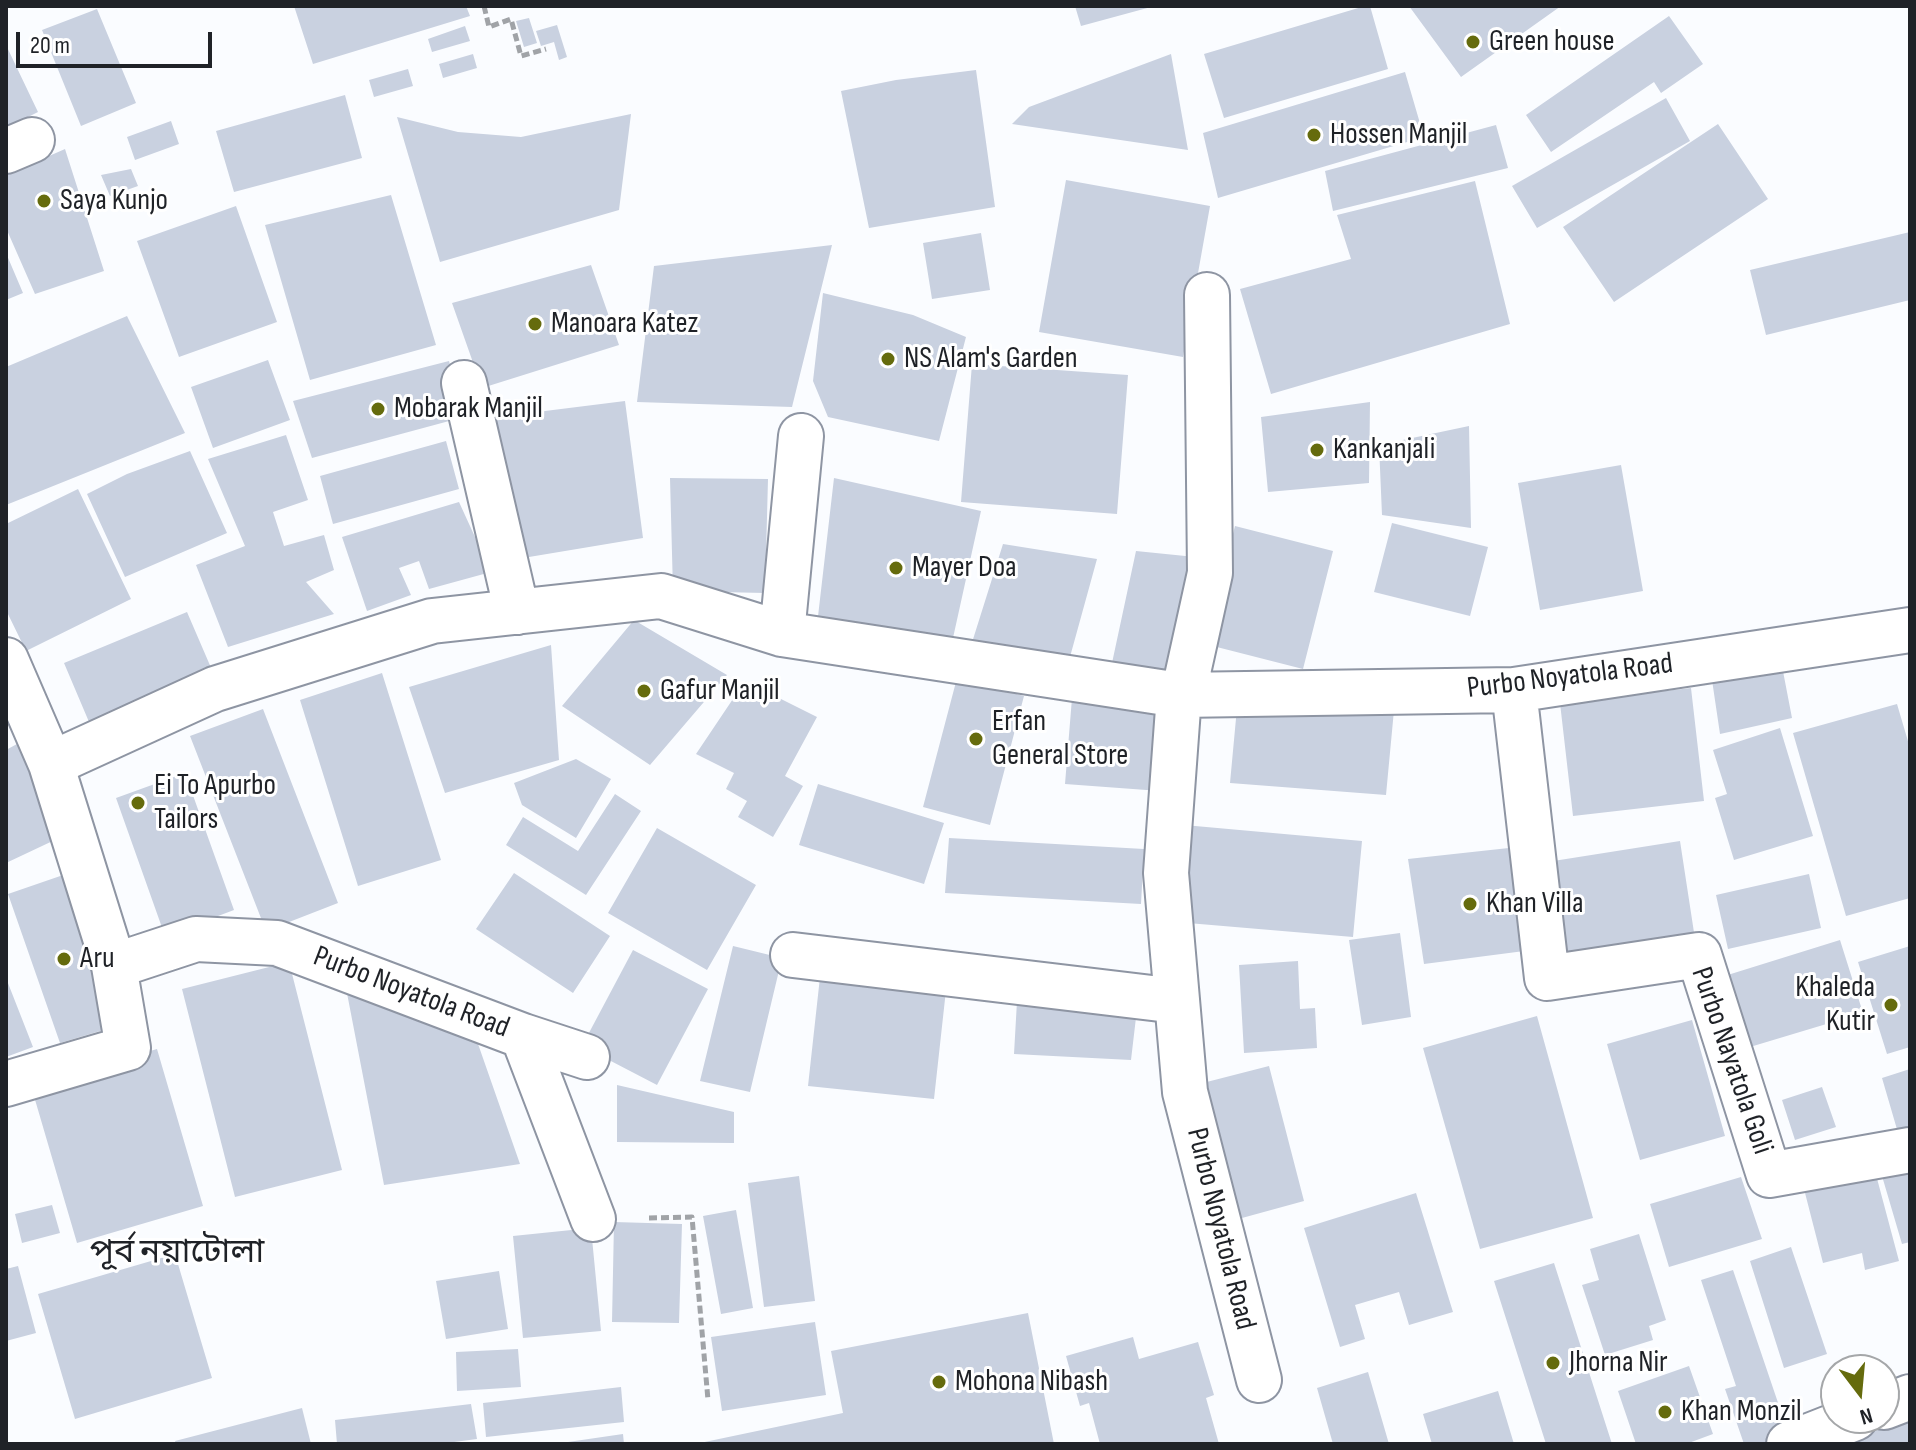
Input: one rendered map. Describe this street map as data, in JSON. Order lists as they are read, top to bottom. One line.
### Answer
{"streets":{"street":["Purbo Noyatola Road","Purbo Nayatola Goli"]},"crossings":[["Purbo Noyatola Road","Purbo Nayatola Goli"]],"districts":["পূর্ব নয়াটোলা"],"places":["Green house","Hossen Manjil","Saya Kunjo","Manoara Katez","NS Alam's Garden","Mobarak Manjil","Kankanjali","Mayer Doa","Gafur Manjil","Erfan General Store","Ei To Apurbo Tailors","Khan Villa","Aru","Khaleda Kutir","Jhorna Nir","Mohona Nibash","Khan Monzil"],"scale_bar":"20 m","north":"bottom"}
